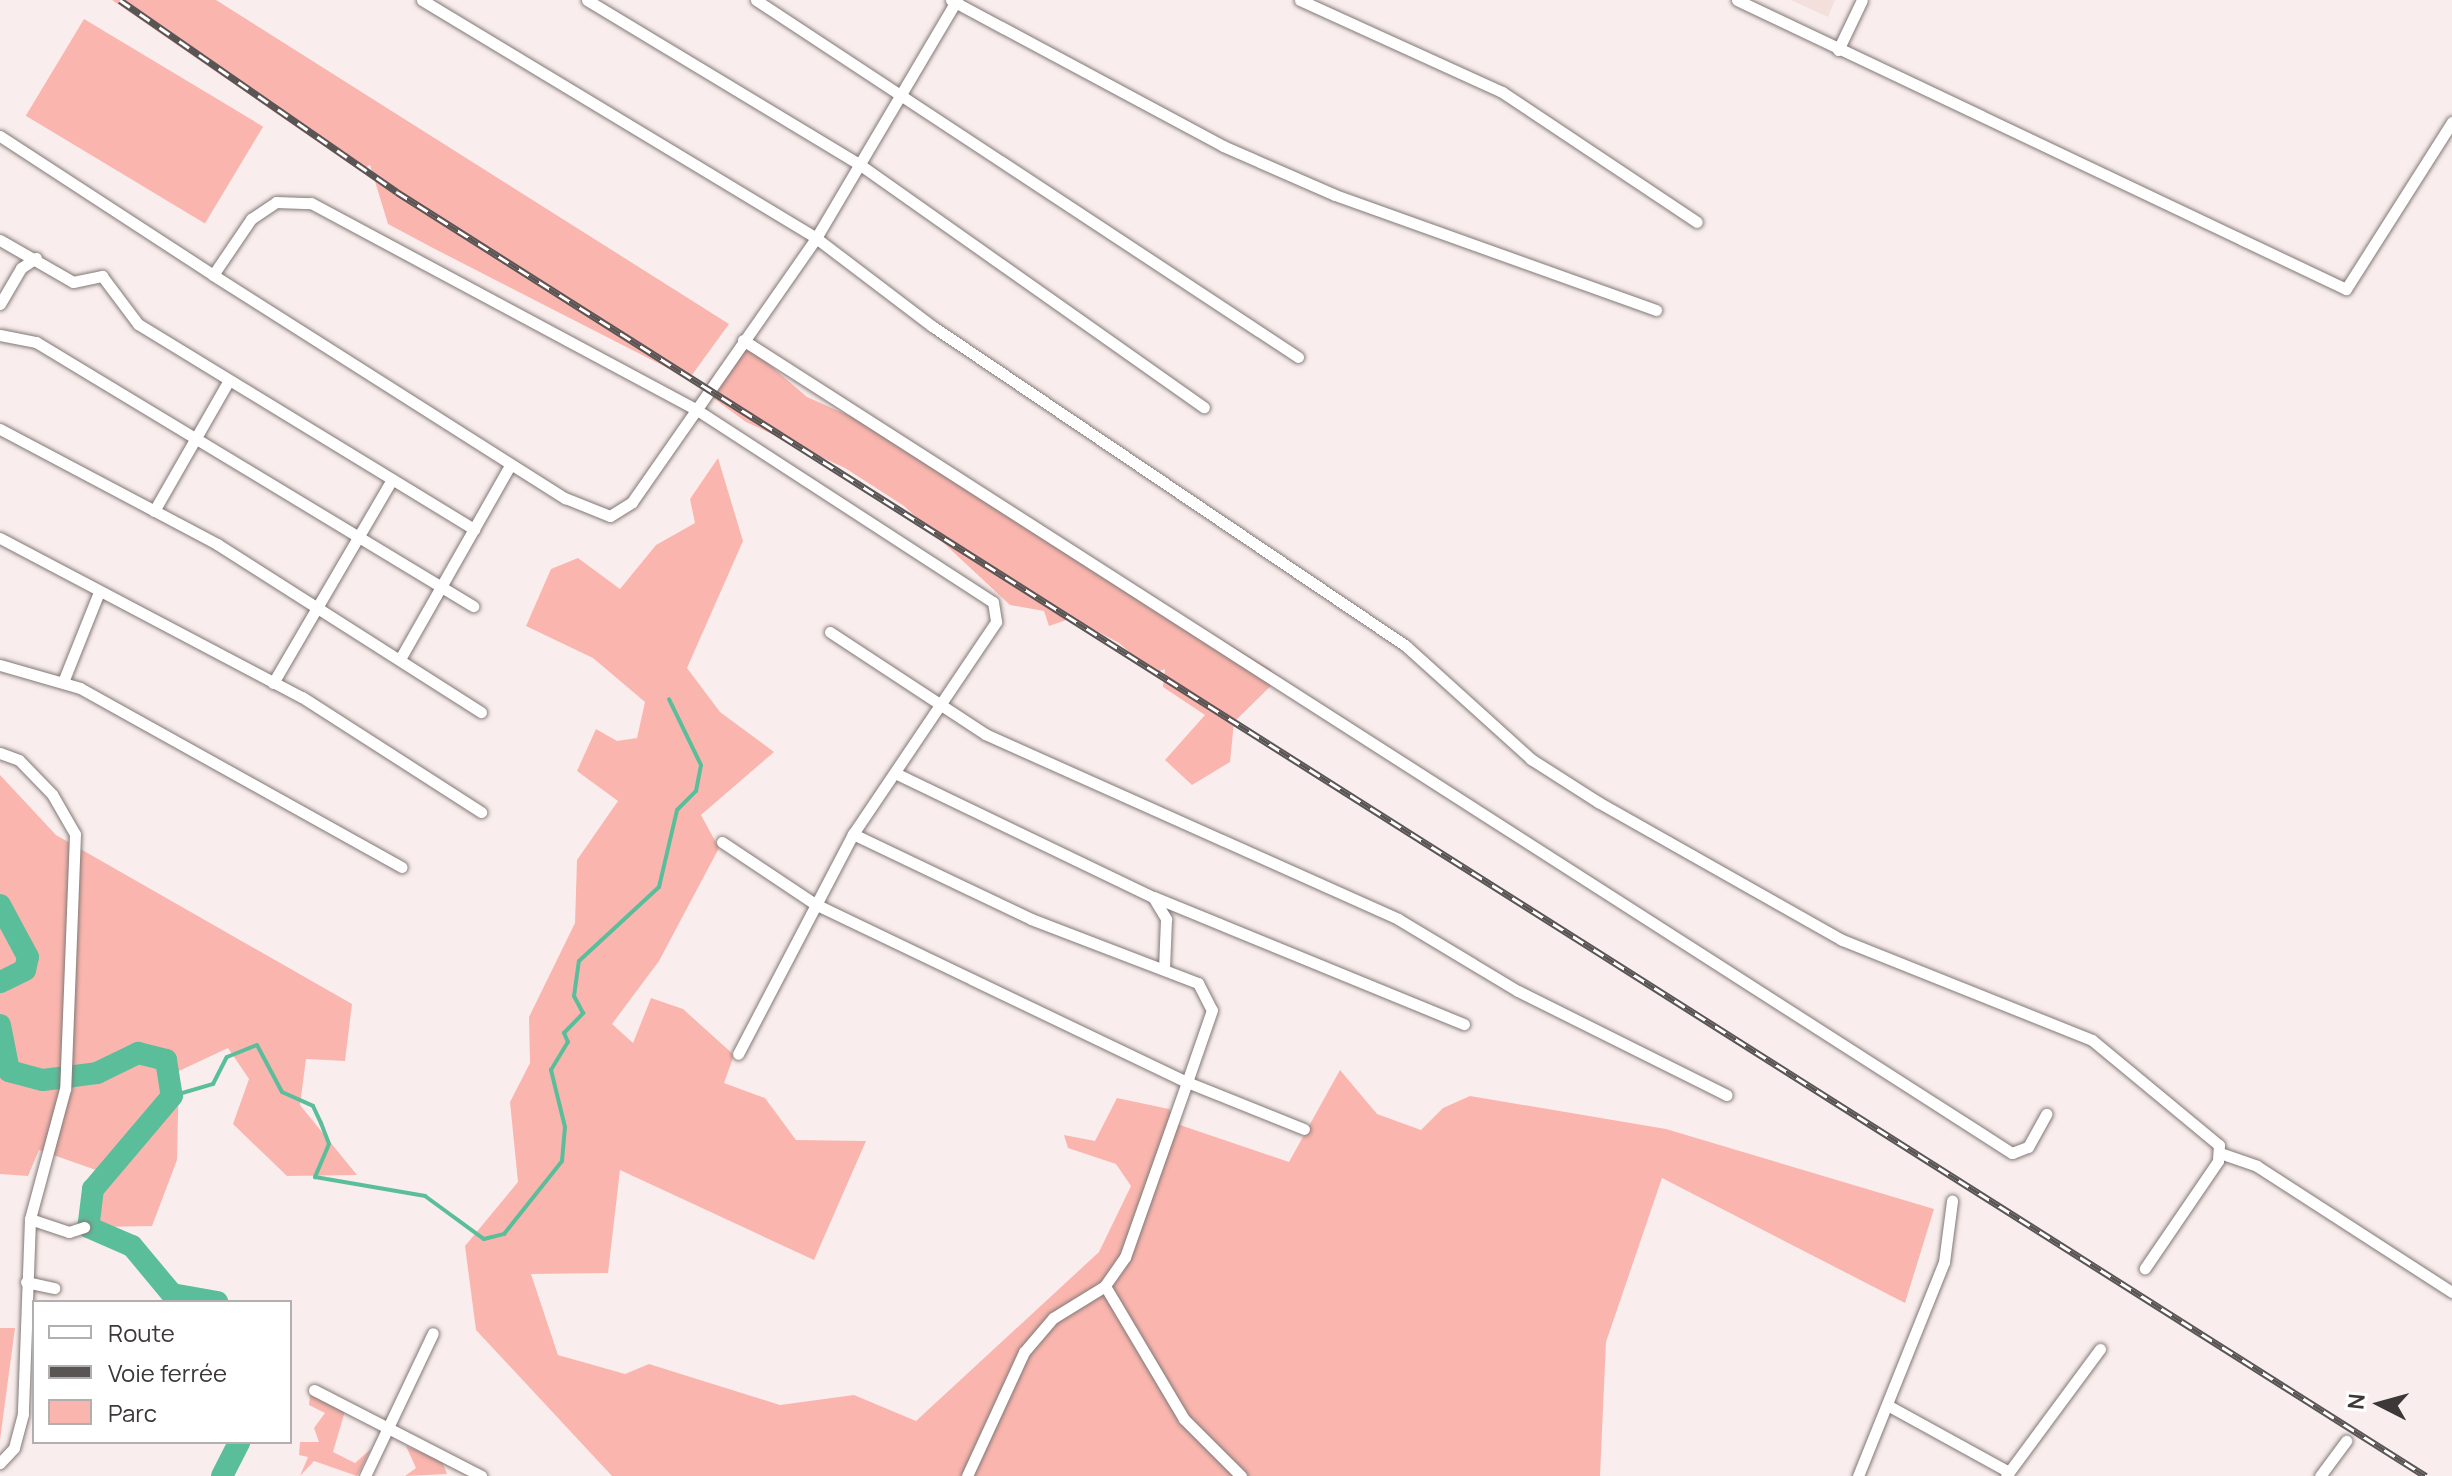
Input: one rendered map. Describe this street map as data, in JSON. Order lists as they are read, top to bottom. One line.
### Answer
{"legend":["Route","Voie ferrée","Parc"],"north":"left"}
